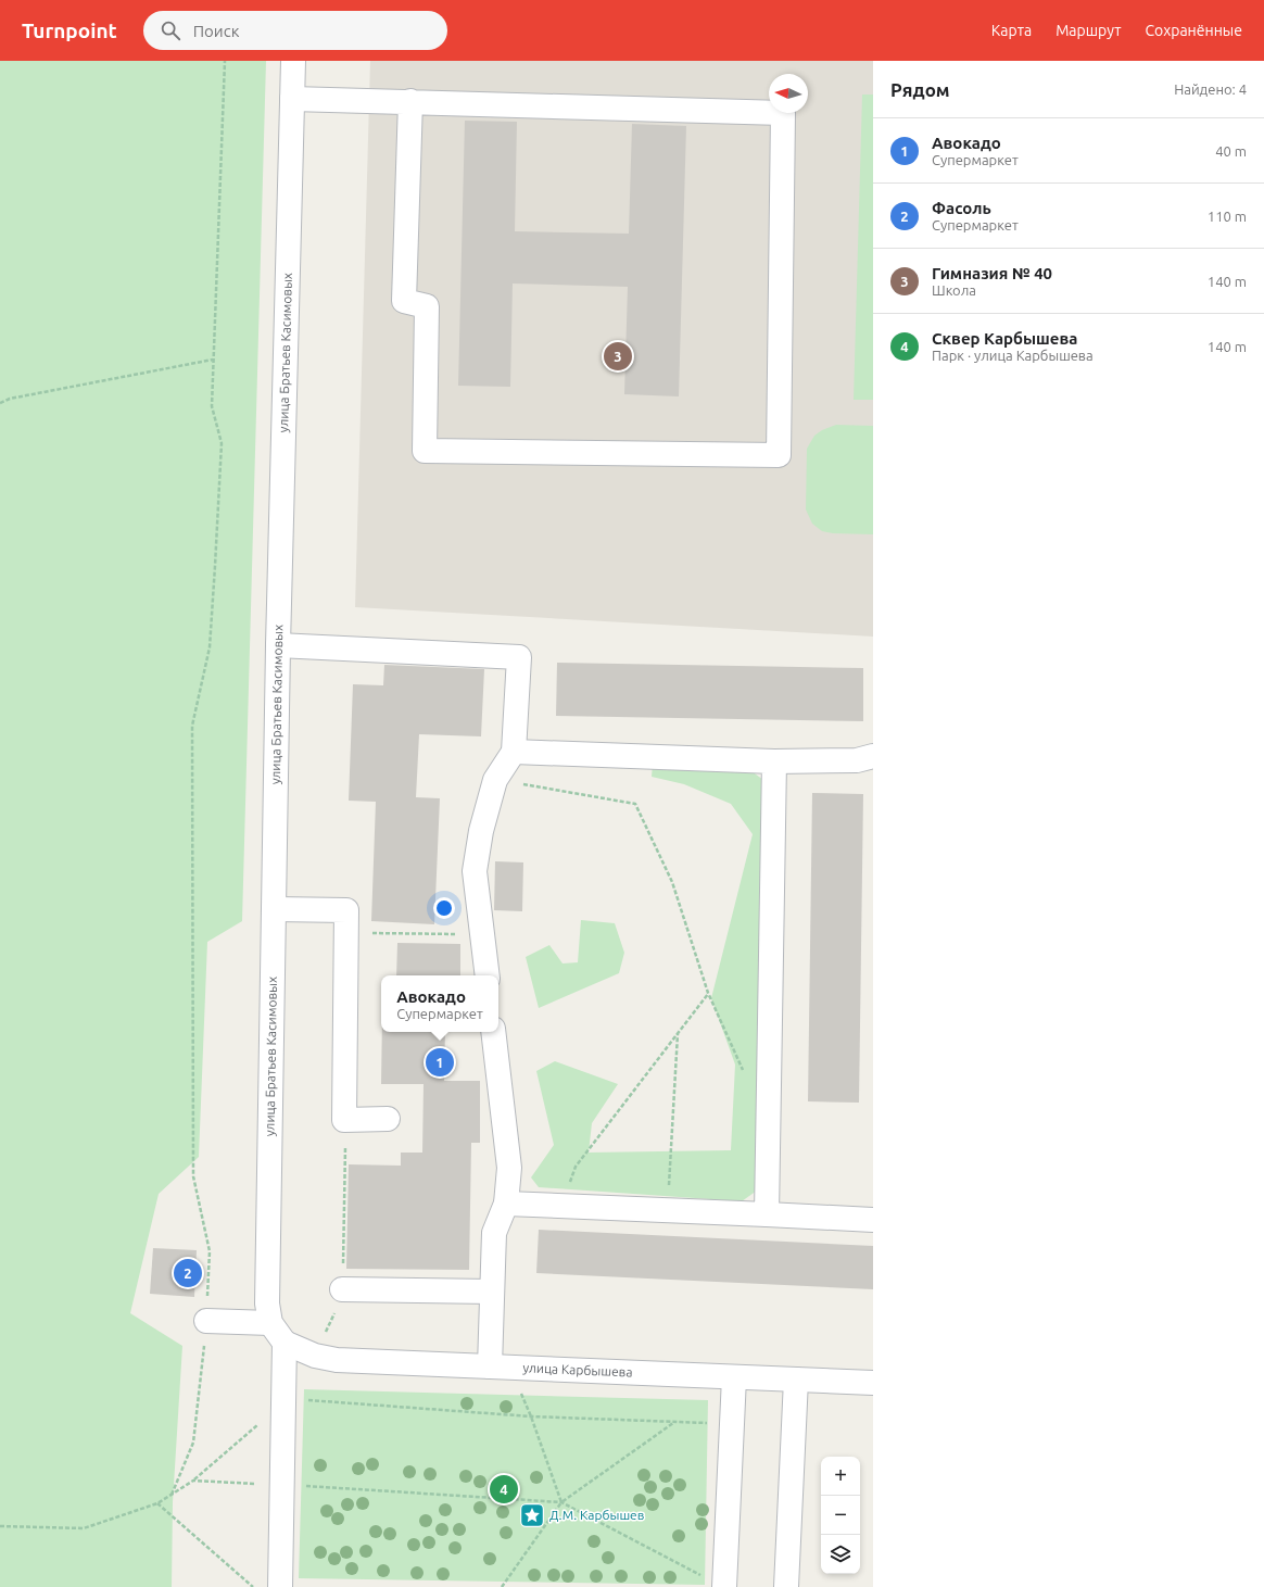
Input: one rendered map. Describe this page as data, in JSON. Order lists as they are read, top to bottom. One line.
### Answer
{"streets":{"street":["улица Братьев Касимовых","улица Карбышева"]},"crossings":[["улица Братьев Касимовых","улица Карбышева"]],"places":{"place":["Д.М. Карбышев"]},"north":"left","page":{"header":"Turnpoint","search":"Поиск","nav":["Карта","Маршрут","Сохранённые"],"heading":["Рядом","Найдено: 4"],"list":[{"mark":"1","name":"Авокадо","note":"Супермаркет","value":"40 m"},{"mark":"2","name":"Фасоль","note":"Супермаркет","value":"110 m"},{"mark":"3","name":"Гимназия № 40","note":"Школа","value":"140 m"},{"mark":"4","name":"Сквер Карбышева","note":"Парк · улица Карбышева","value":"140 m"}],"pins":["3","1","2","4"],"popup":["Авокадо","Супермаркет"],"map_buttons":["+","−"]}}
